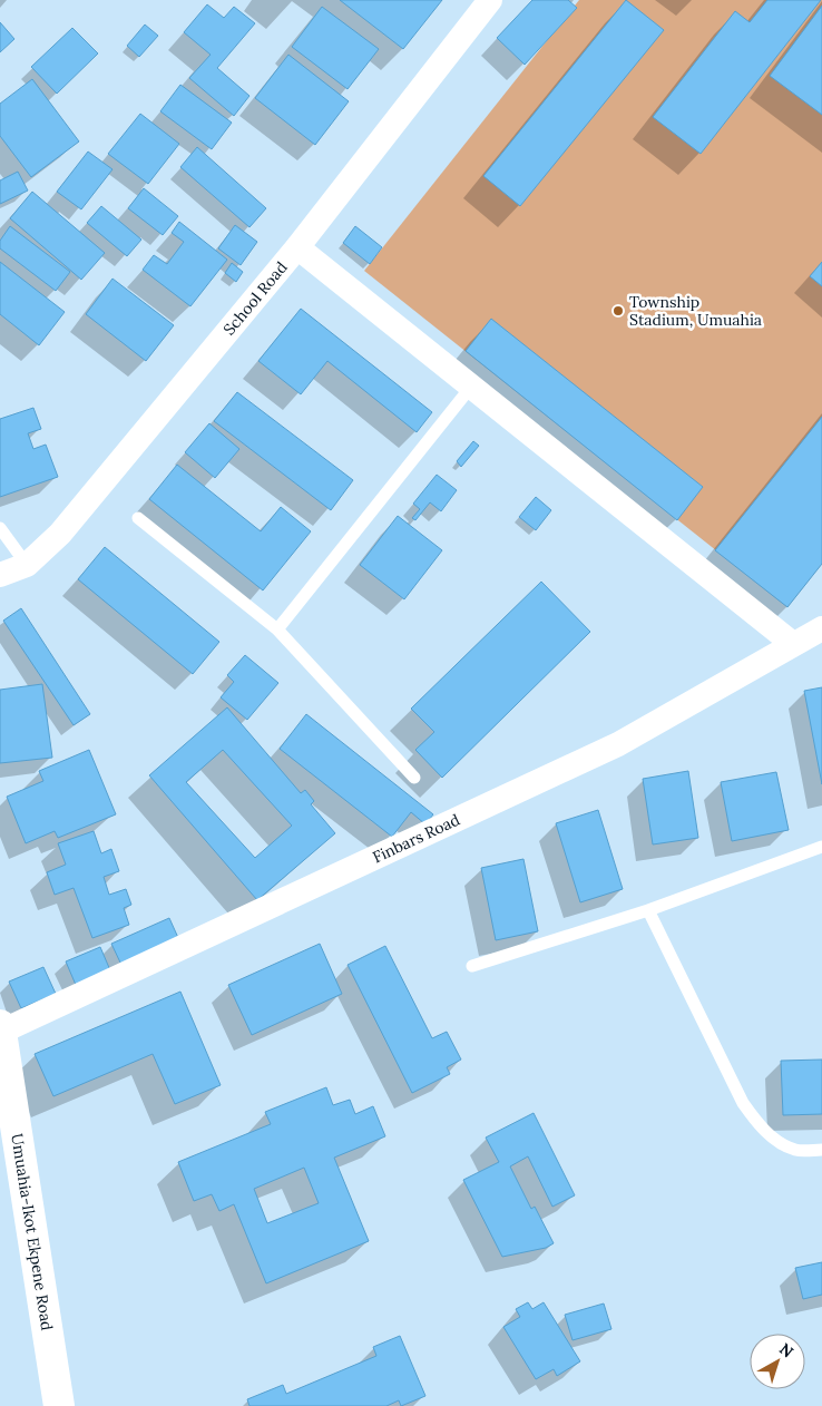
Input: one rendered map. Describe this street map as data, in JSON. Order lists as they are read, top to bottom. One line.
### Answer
{"streets":{"main road":["Umuahia-Ikot Ekpene Road"],"street":["School Road","Finbars Road"]},"crossings":[["Finbars Road","Umuahia-Ikot Ekpene Road"]],"places":["Township Stadium, Umuahia"],"north":"top right"}
